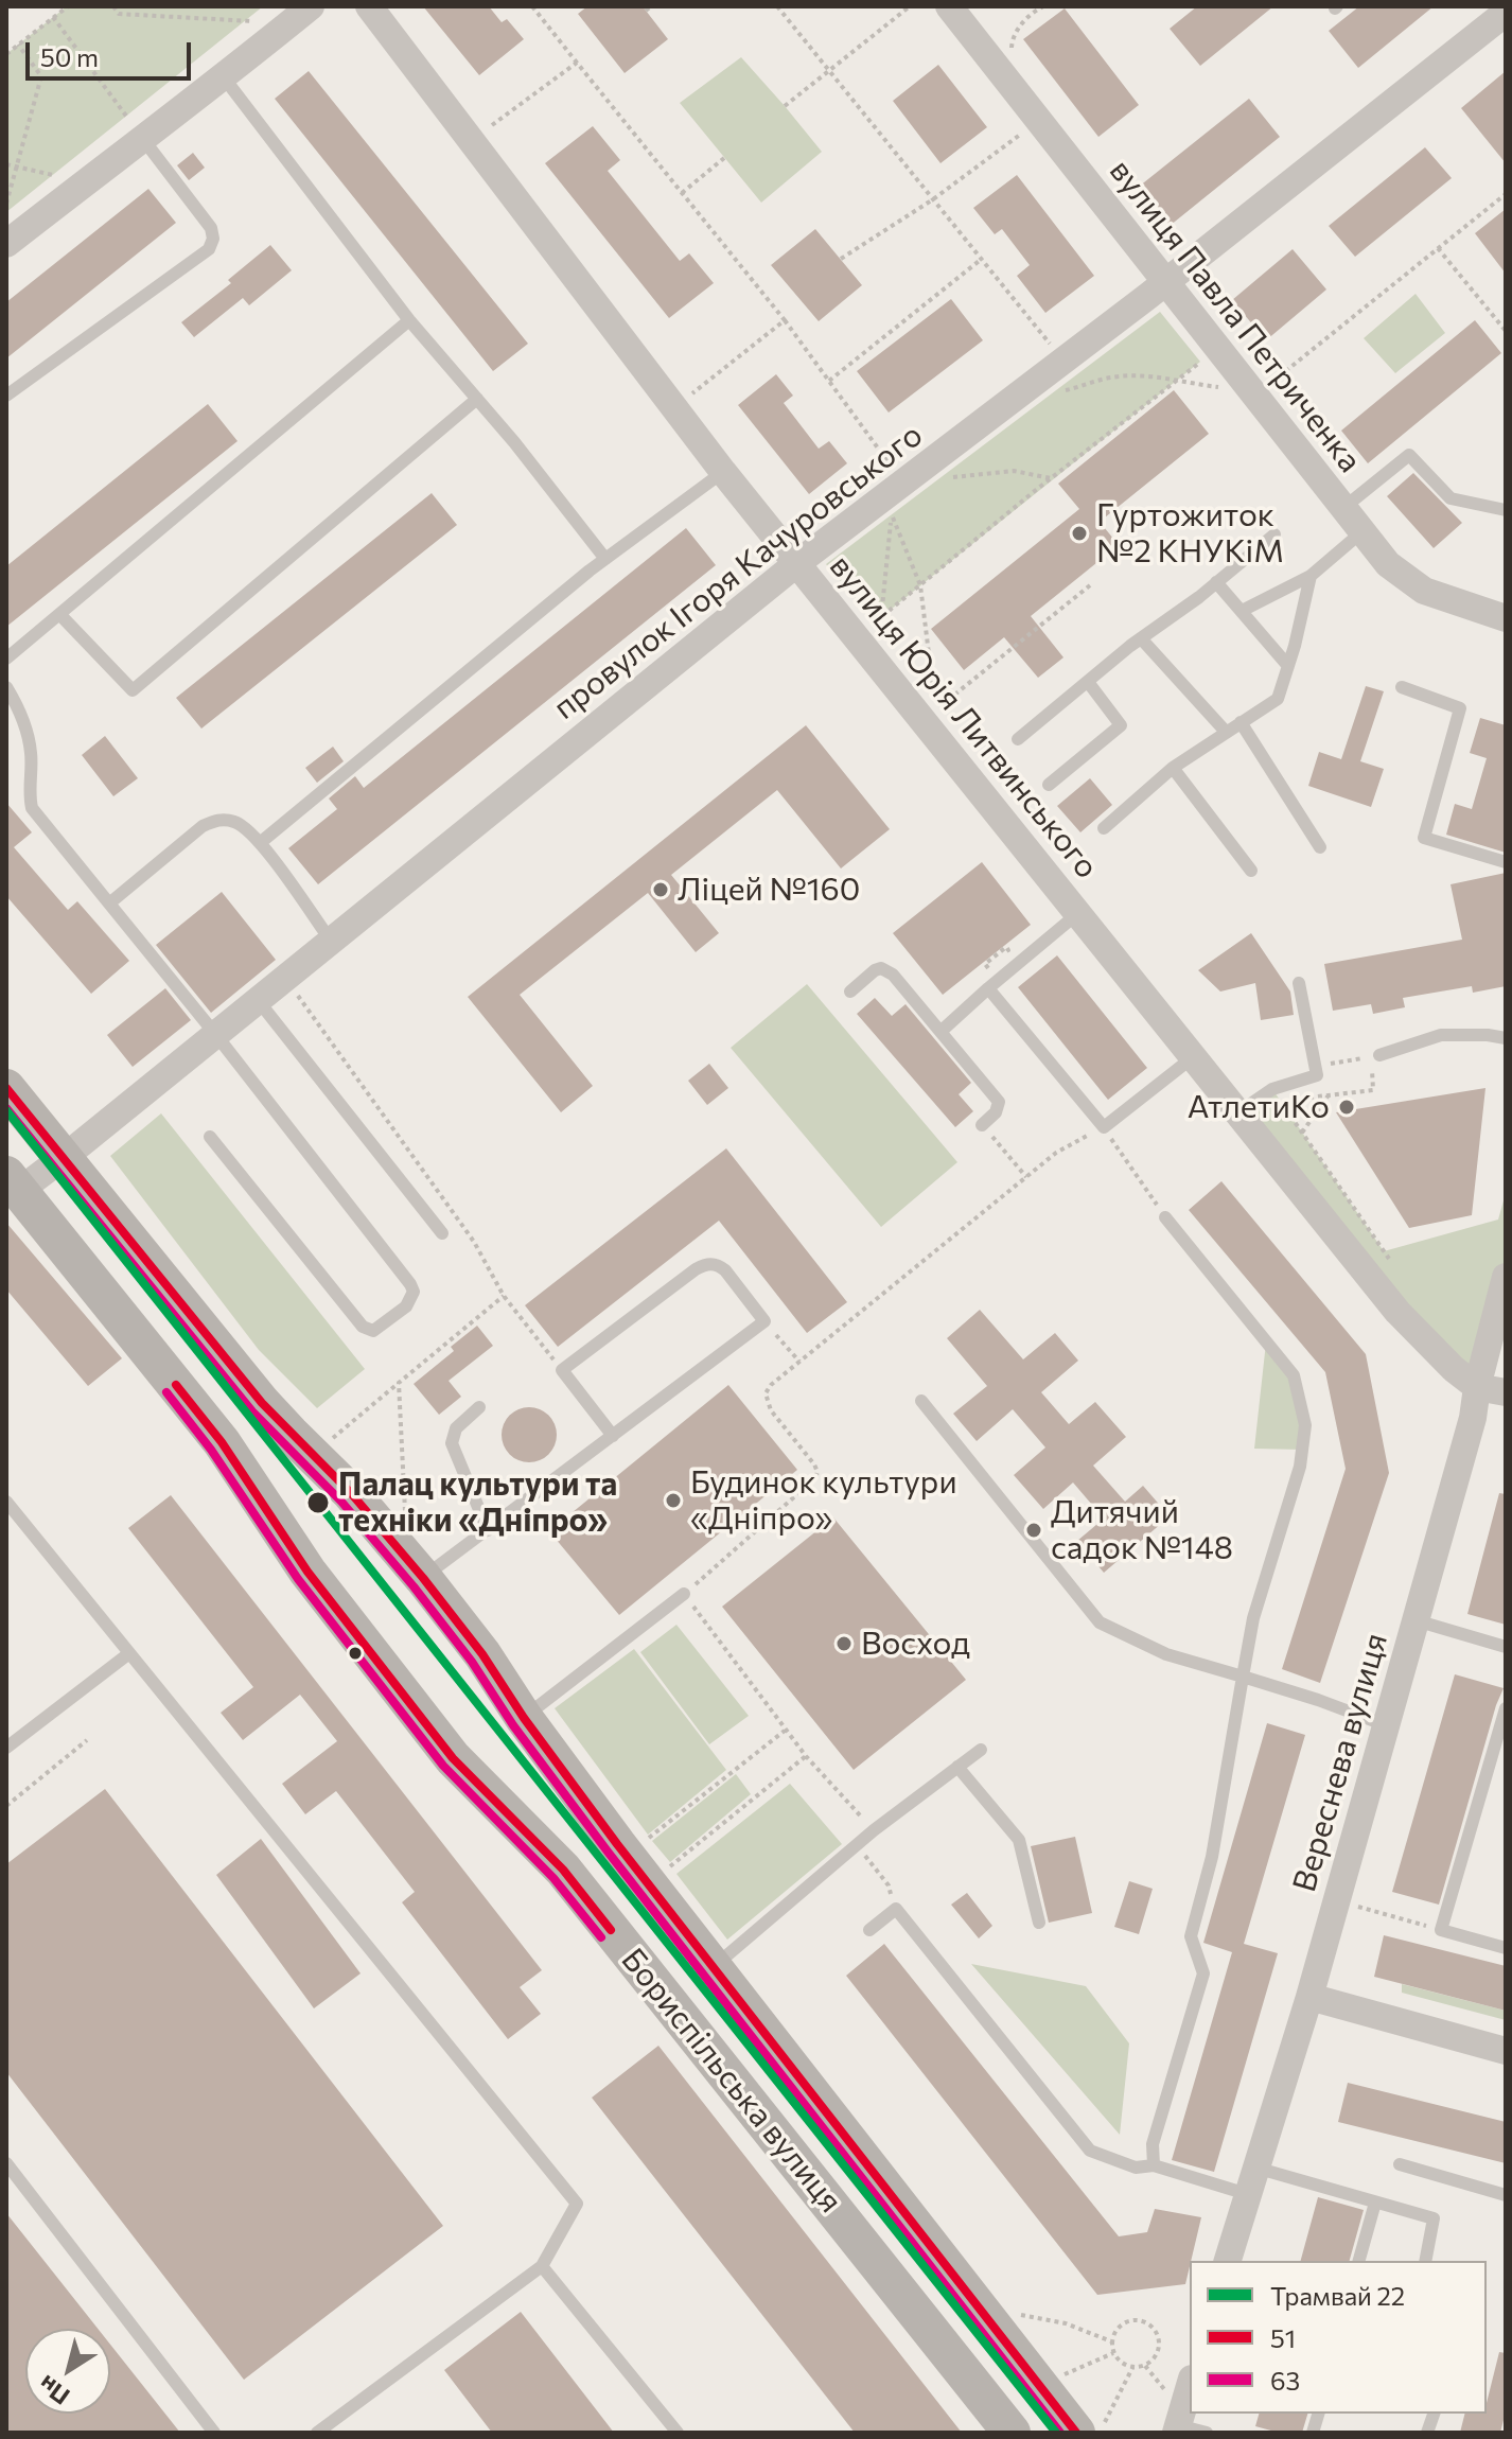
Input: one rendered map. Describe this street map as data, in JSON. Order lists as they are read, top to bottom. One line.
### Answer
{"streets":{"main road":["Бориспільська вулиця"],"street":["вулиця Павла Петриченка","провулок Ігоря Качуровського","вулиця Юрія Литвинського","Вереснева вулиця"]},"crossings":[["вулиця Павла Петриченка","провулок Ігоря Качуровського"],["провулок Ігоря Качуровського","вулиця Юрія Литвинського"],["провулок Ігоря Качуровського","Бориспільська вулиця"],["вулиця Юрія Литвинського","Вереснева вулиця"]],"places":["Гуртожиток №2 КНУКіМ","Ліцей №160","АтлетиКо","Будинок культури «Дніпро»","Палац культури та техніки «Дніпро»","Дитячий садок №148","Восход"],"lines":["transit line 51","transit line 63","tram line 22"],"legend":["Трамвай 22","51","63"],"scale_bar":"50 m","north":"bottom left"}
